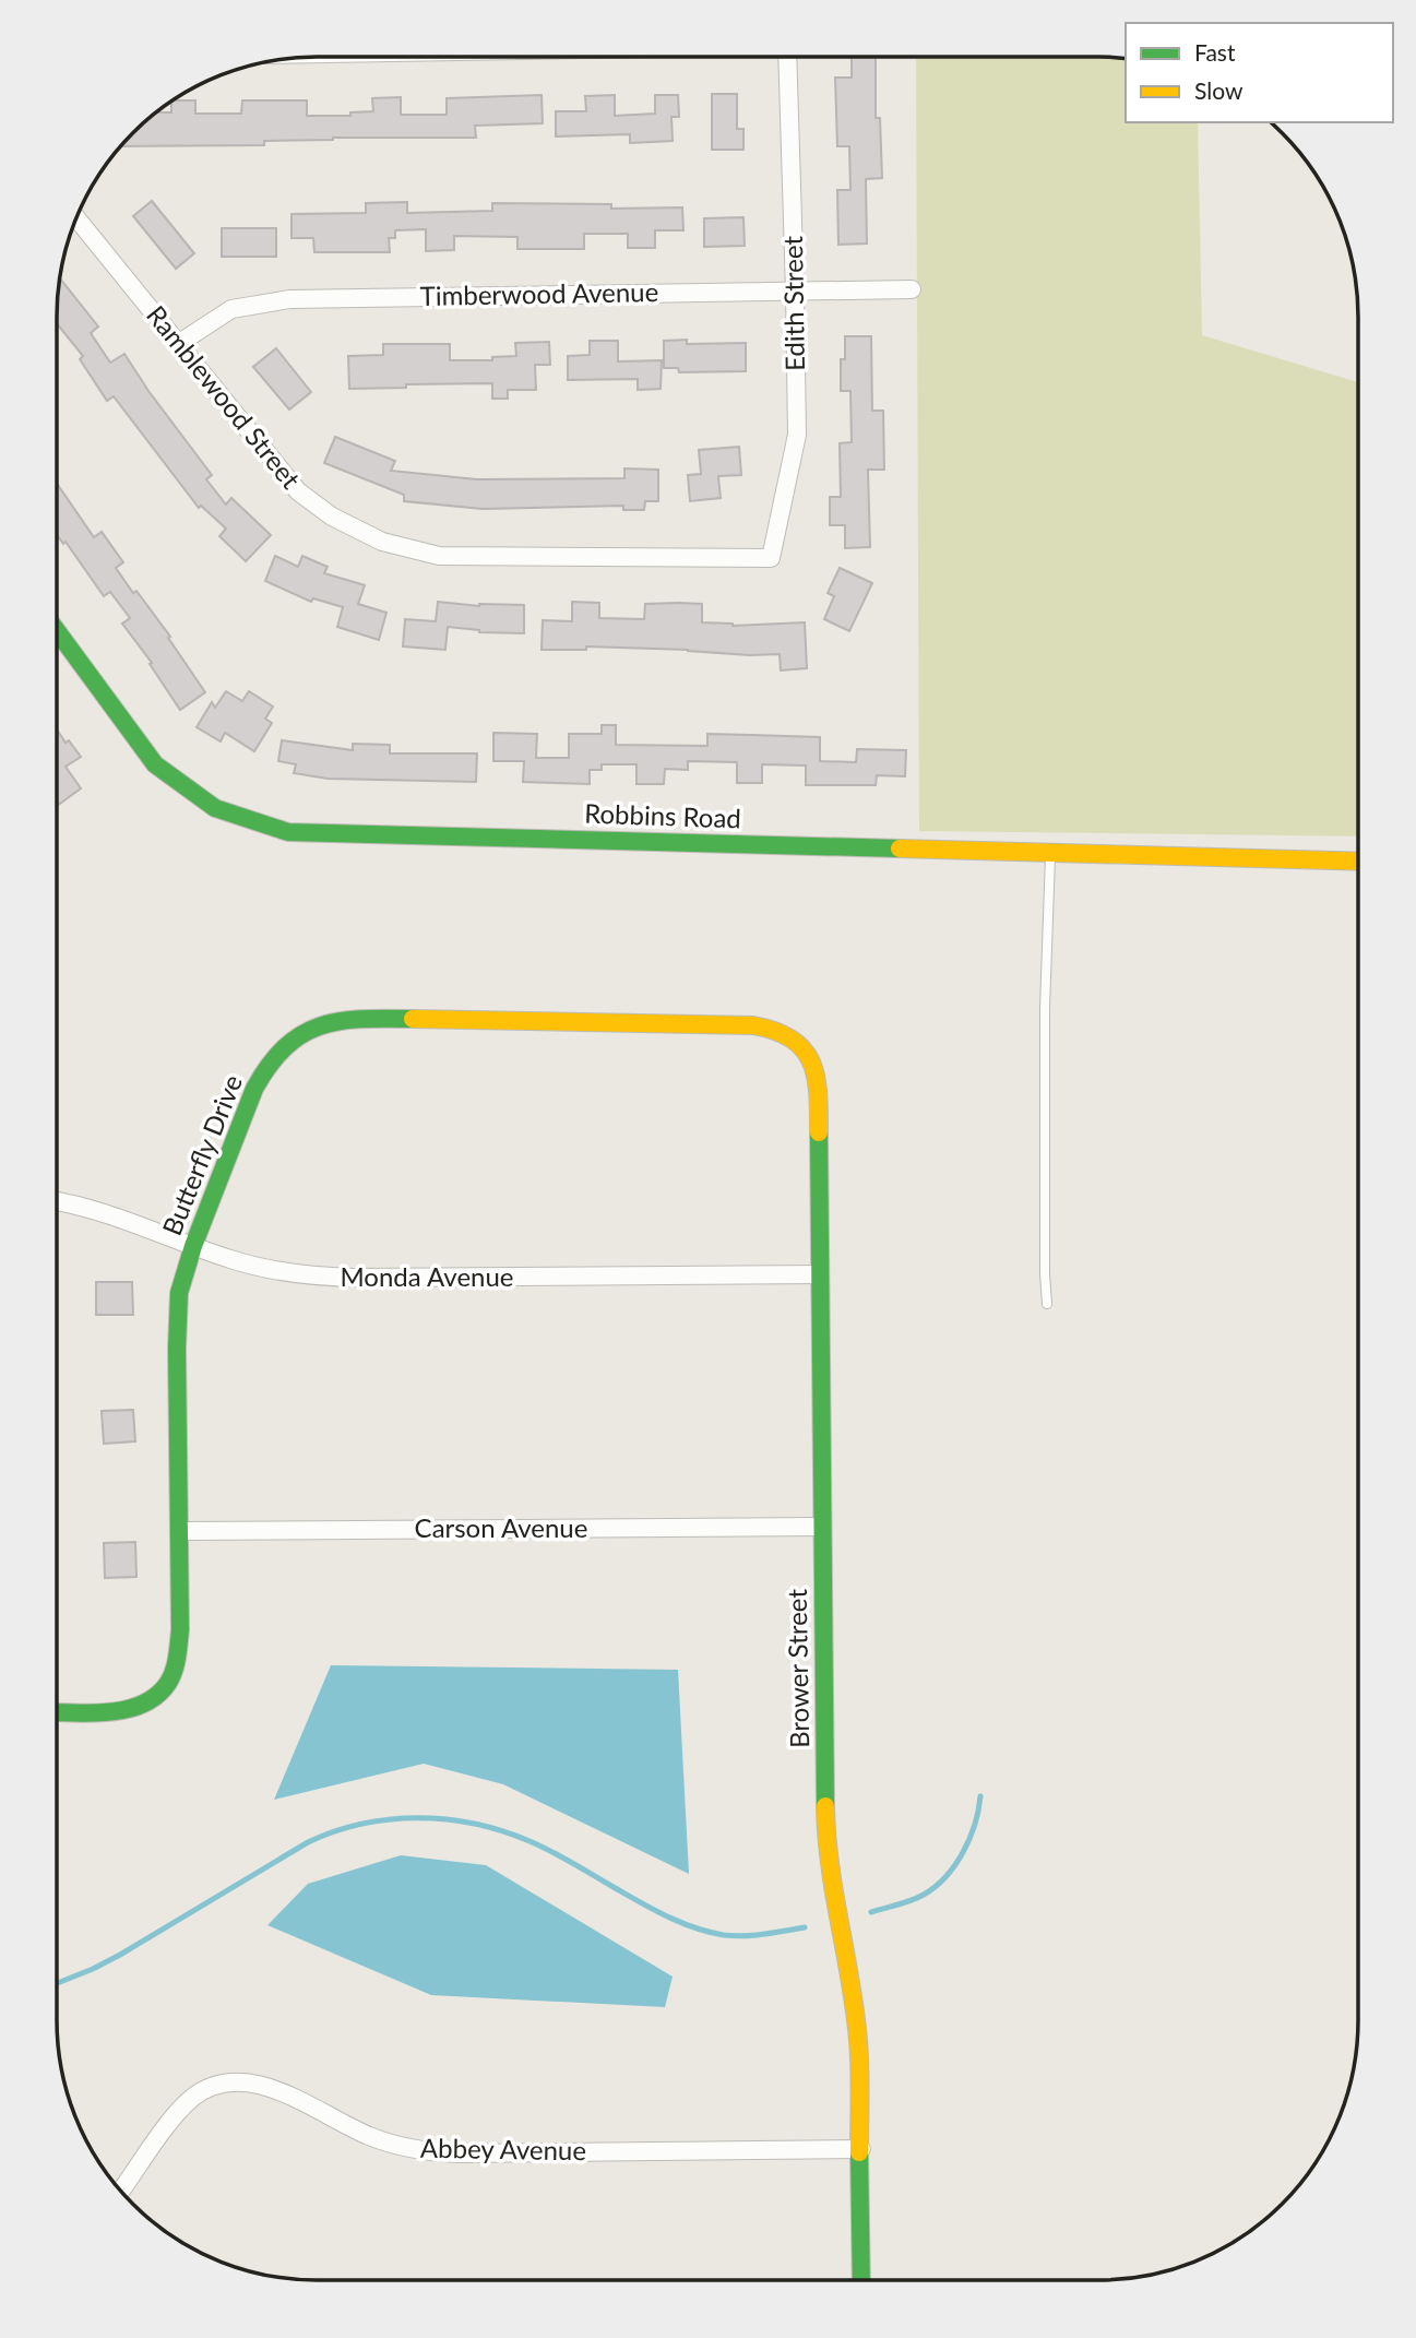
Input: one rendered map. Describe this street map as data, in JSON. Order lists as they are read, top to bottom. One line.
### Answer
{"streets":{"street":["Timberwood Avenue","Edith Street","Ramblewood Street","Robbins Road","Butterfly Drive","Monda Avenue","Carson Avenue","Brower Street","Abbey Avenue"]},"crossings":[["Timberwood Avenue","Edith Street"],["Timberwood Avenue","Ramblewood Street"],["Edith Street","Ramblewood Street"],["Butterfly Drive","Monda Avenue"],["Butterfly Drive","Carson Avenue"],["Butterfly Drive","Brower Street"],["Monda Avenue","Brower Street"],["Carson Avenue","Brower Street"],["Brower Street","Abbey Avenue"]],"legend":["Fast","Slow"]}
